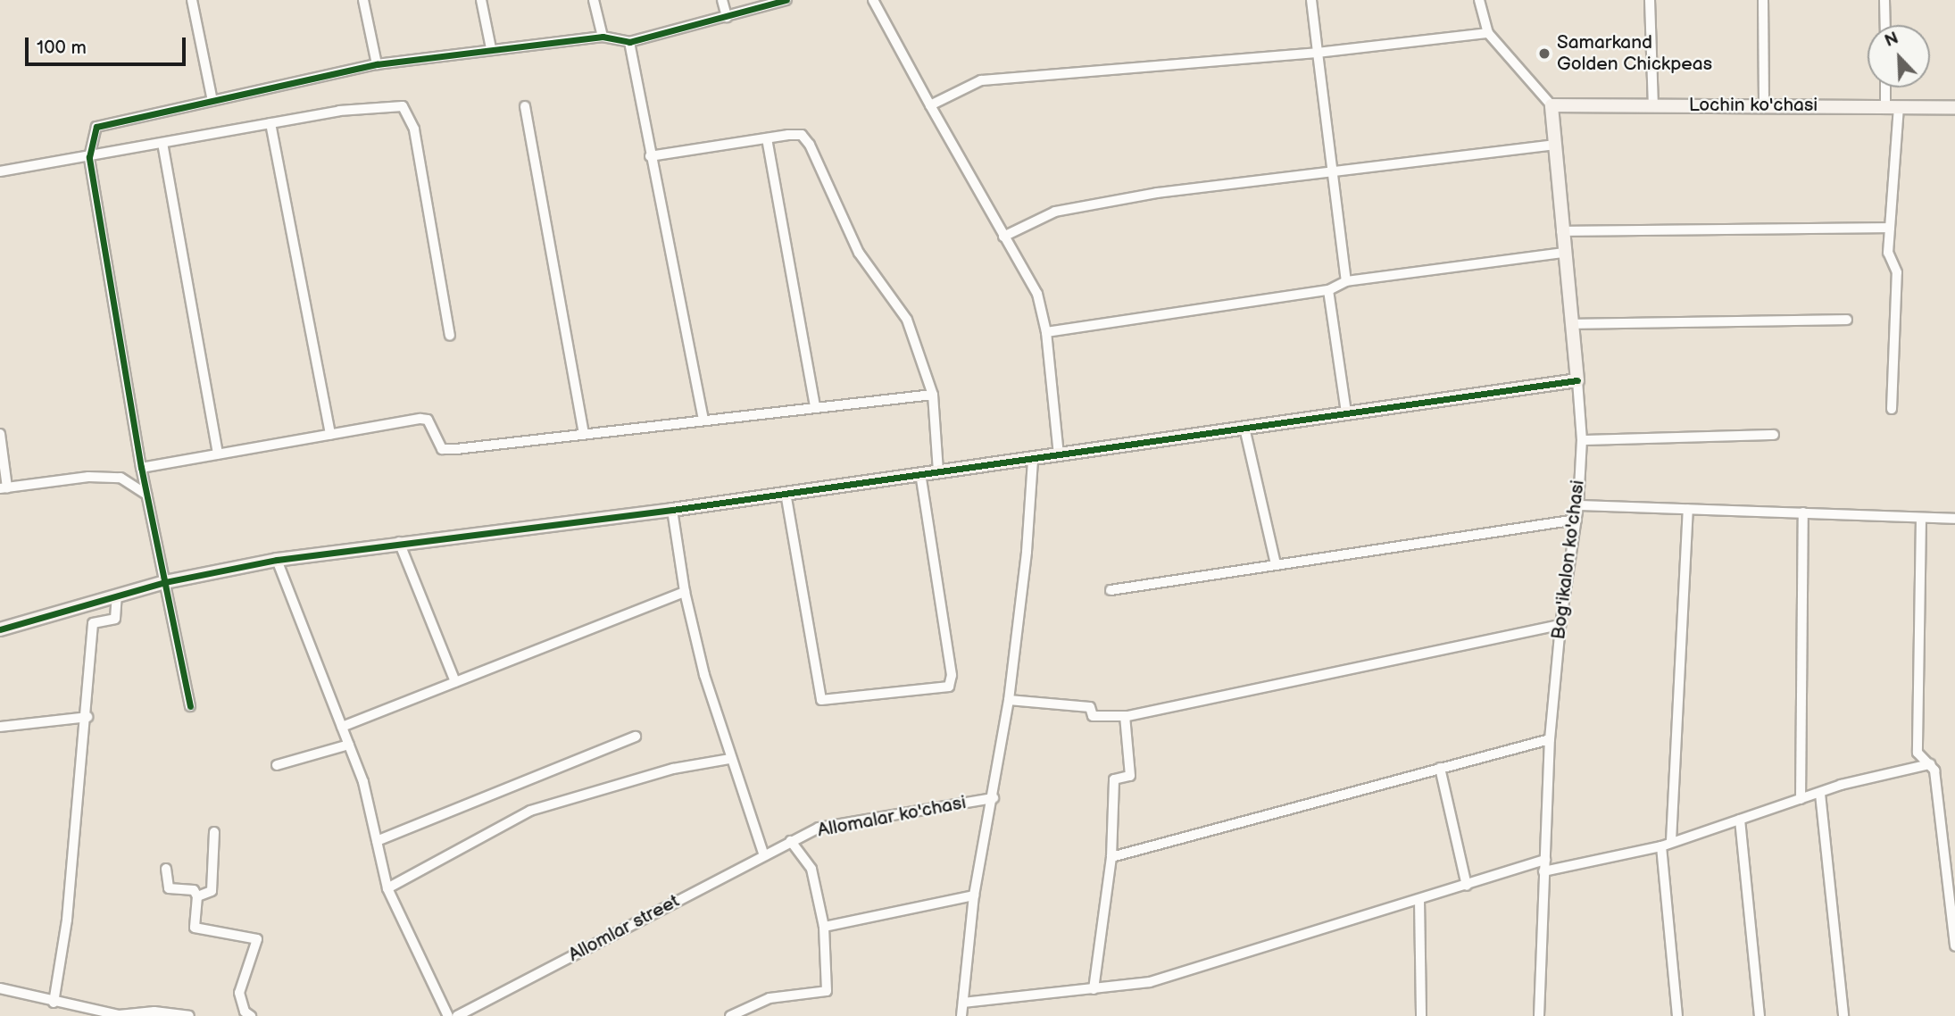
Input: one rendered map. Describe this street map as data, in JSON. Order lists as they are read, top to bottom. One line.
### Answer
{"streets":{"street":["Lochin ko'chasi","Bog'ikalon ko'chasi","Allomalar ko'chasi","Allomlar street"]},"crossings":[["Lochin ko'chasi","Bog'ikalon ko'chasi"],["Allomalar ko'chasi","Allomlar street"]],"places":["Samarkand Golden Chickpeas"],"scale_bar":"100 m","north":"top left"}
